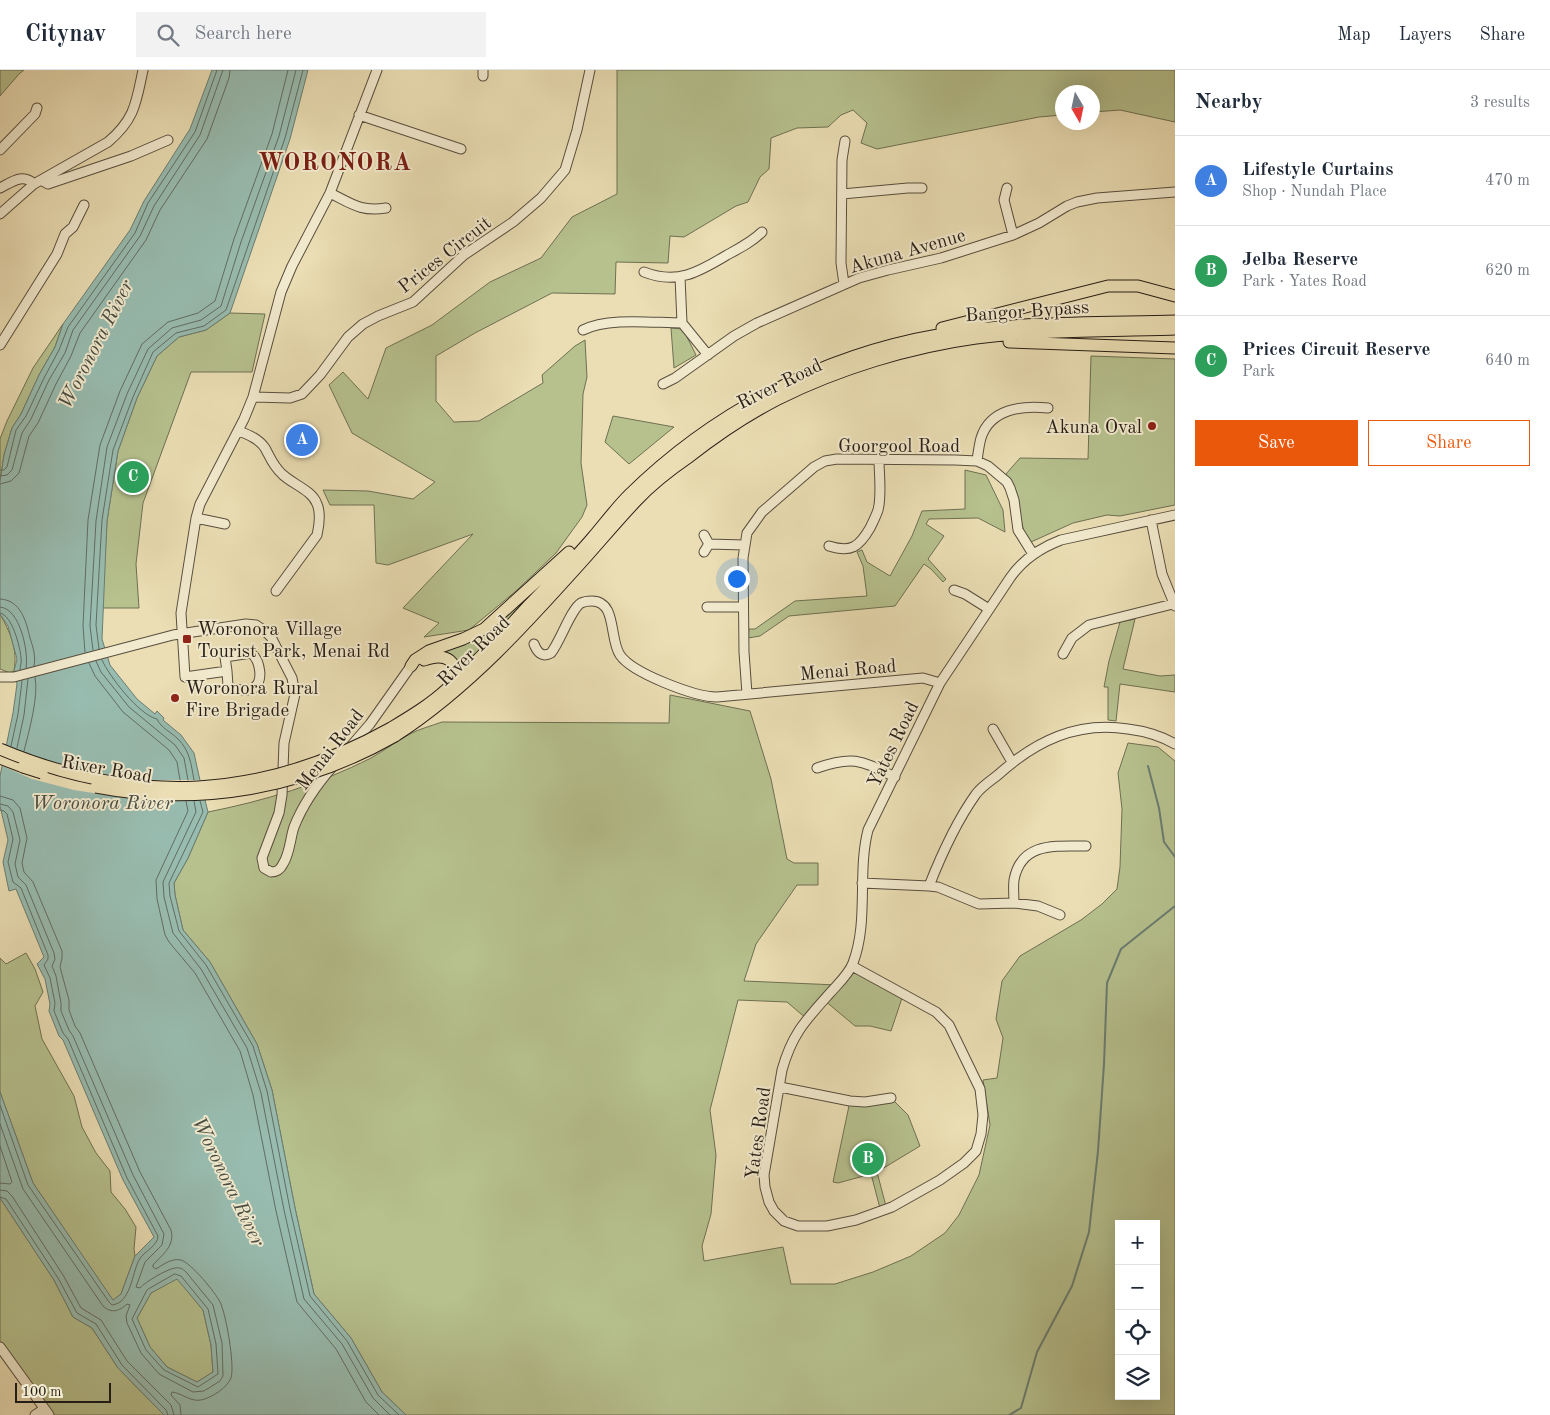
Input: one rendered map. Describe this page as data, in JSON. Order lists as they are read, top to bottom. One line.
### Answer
{"streets":{"main road":["Bangor Bypass","River Road"],"street":["Akuna Avenue","Prices Circuit","Goorgool Road","Menai Road","Yates Road"]},"crossings":[["Bangor Bypass","River Road"],["Goorgool Road","Menai Road"],["Menai Road","Yates Road"]],"districts":["WORONORA"],"water":["Woronora River"],"places":{"other":["Akuna Oval","Woronora Rural Fire Brigade"],"transit":["Woronora Village Tourist Park, Menai Rd"]},"scale_bar":"100 m","north":"bottom","page":{"header":"Citynav","search":"Search here","nav":["Map","Layers","Share"],"heading":["Nearby","3 results"],"list":[{"mark":"A","name":"Lifestyle Curtains","note":"Shop · Nundah Place","value":"470 m"},{"mark":"B","name":"Jelba Reserve","note":"Park · Yates Road","value":"620 m"},{"mark":"C","name":"Prices Circuit Reserve","note":"Park","value":"640 m"}],"buttons":["Save","Share"],"pins":["A","C","B"],"map_buttons":["+","−"],"scale":"100 m"}}
